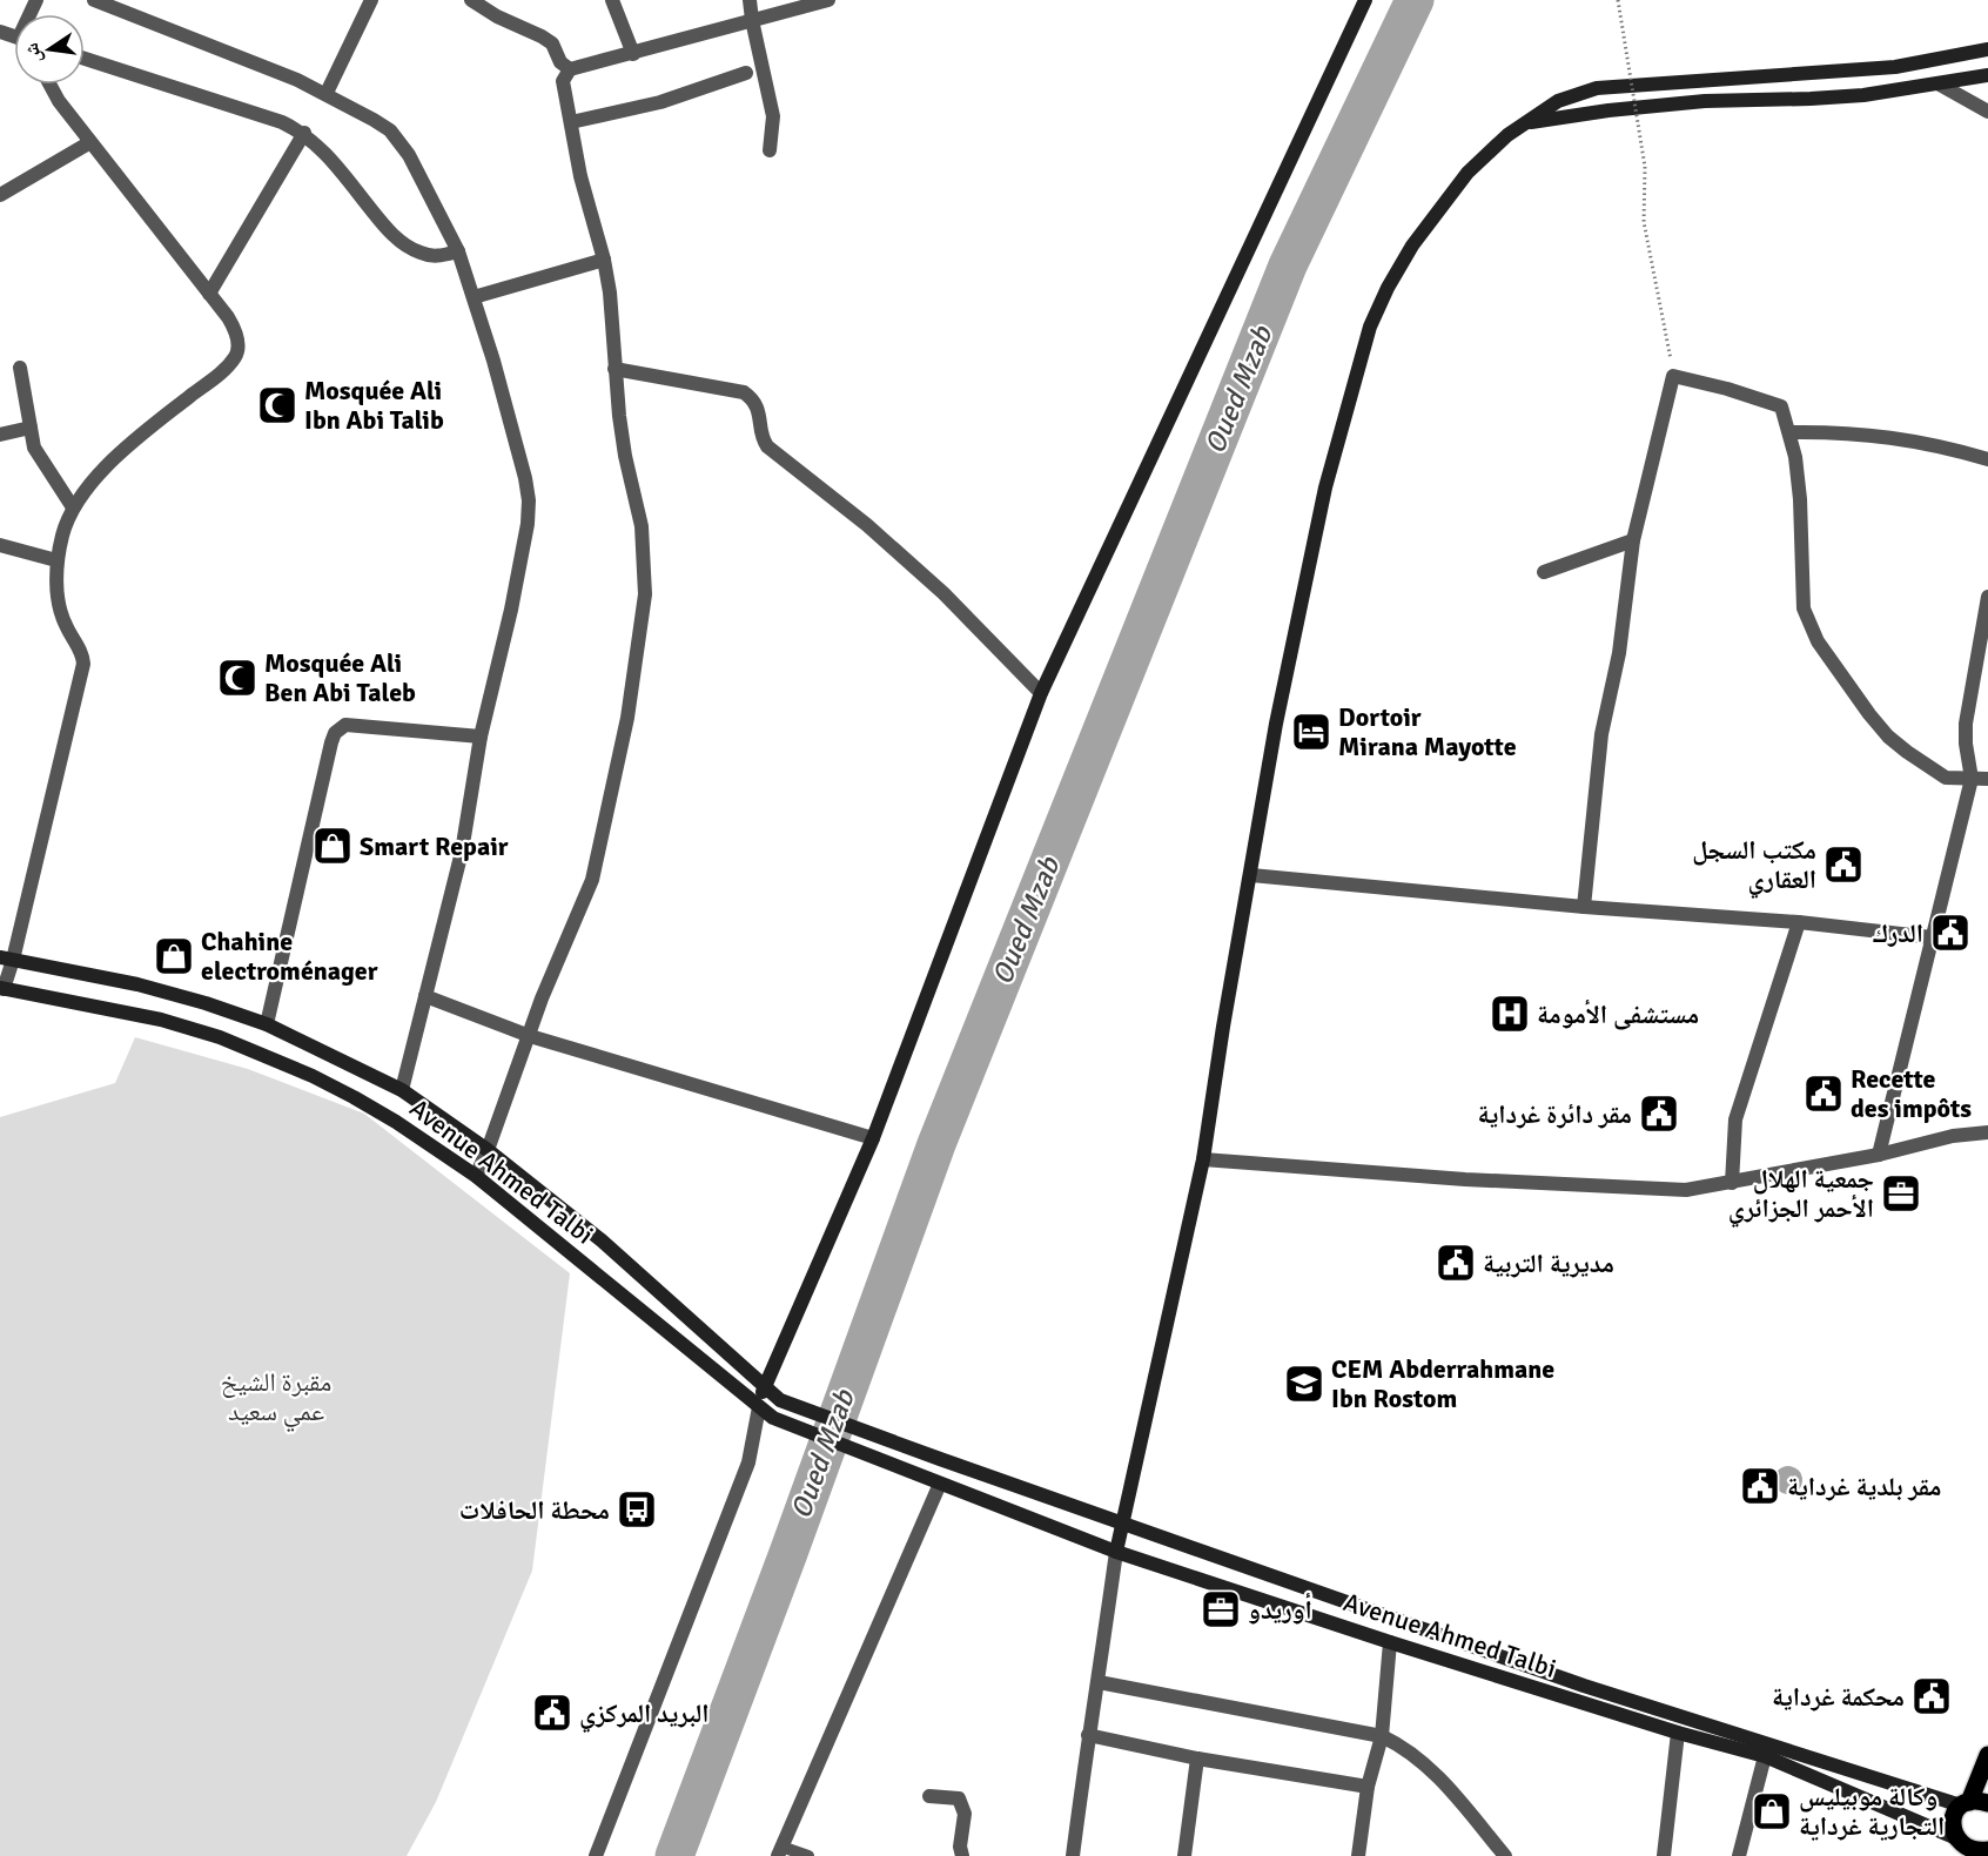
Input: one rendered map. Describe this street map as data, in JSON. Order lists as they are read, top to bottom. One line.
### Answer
{"streets":{"main road":["Avenue Ahmed Talbi"]},"water":["Oued Mzab"],"parks":["مقبرة الشيخ عمي سعيد"],"places":{"mosque":["Mosquée Ali Ibn Abi Talib","Mosquée Ali Ben Abi Taleb"],"hotel":["Dortoir Mirana Mayotte"],"shop":["Smart Repair","Chahine electroménager","وكالة موبيليس التجارية غرداية"],"public building":["مكتب السجل العقاري","الدرك","Recette des impôts","مقر دائرة غرداية","مديرية التربية","مقر بلدية غرداية","محكمة غرداية","البريد المركزي"],"hospital":["مستشفى الأمومة"],"office":["جمعية الهلال الأحمر الجزائري","أوريدو"],"school or university":["CEM Abderrahmane Ibn Rostom"],"bus stop":["محطة الحافلات"]},"north":"left"}
